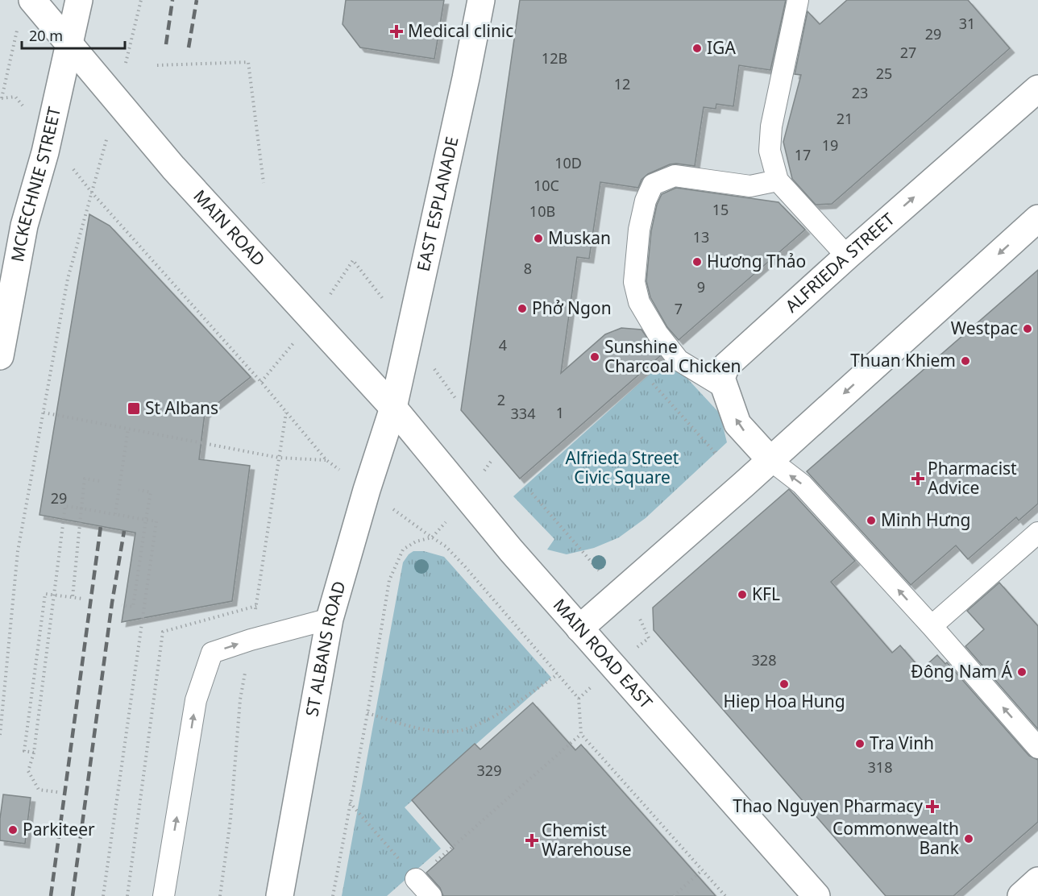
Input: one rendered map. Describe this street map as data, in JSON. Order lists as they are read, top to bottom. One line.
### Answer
{"streets":{"street":["MCKECHNIE STREET","EAST ESPLANADE","MAIN ROAD","ALFRIEDA STREET","ST ALBANS ROAD","MAIN ROAD EAST"]},"crossings":[["MCKECHNIE STREET","MAIN ROAD"],["EAST ESPLANADE","MAIN ROAD"],["EAST ESPLANADE","ST ALBANS ROAD"],["EAST ESPLANADE","MAIN ROAD EAST"],["MAIN ROAD","ST ALBANS ROAD"],["MAIN ROAD","MAIN ROAD EAST"],["ST ALBANS ROAD","MAIN ROAD EAST"]],"parks":["Alfrieda Street Civic Square"],"places":{"health":["Medical clinic","Pharmacist Advice","Thao Nguyen Pharmacy","Chemist Warehouse"],"other":["IGA","Muskan","Hương Thảo","Phở Ngon","Westpac","Sunshine Charcoal Chicken","Thuan Khiem","Minh Hưng","KFL","Đông Nam Á","Hiep Hoa Hung","Tra Vinh","Parkiteer","Commonwealth Bank"],"transit":["St Albans"]},"house_numbers":["31","29","27","12B","25","12","23","21","19","17","10D","10C","15","10B","13","8","9","7","4","2","1","334","29","328","318","329"],"scale_bar":"20 m"}
